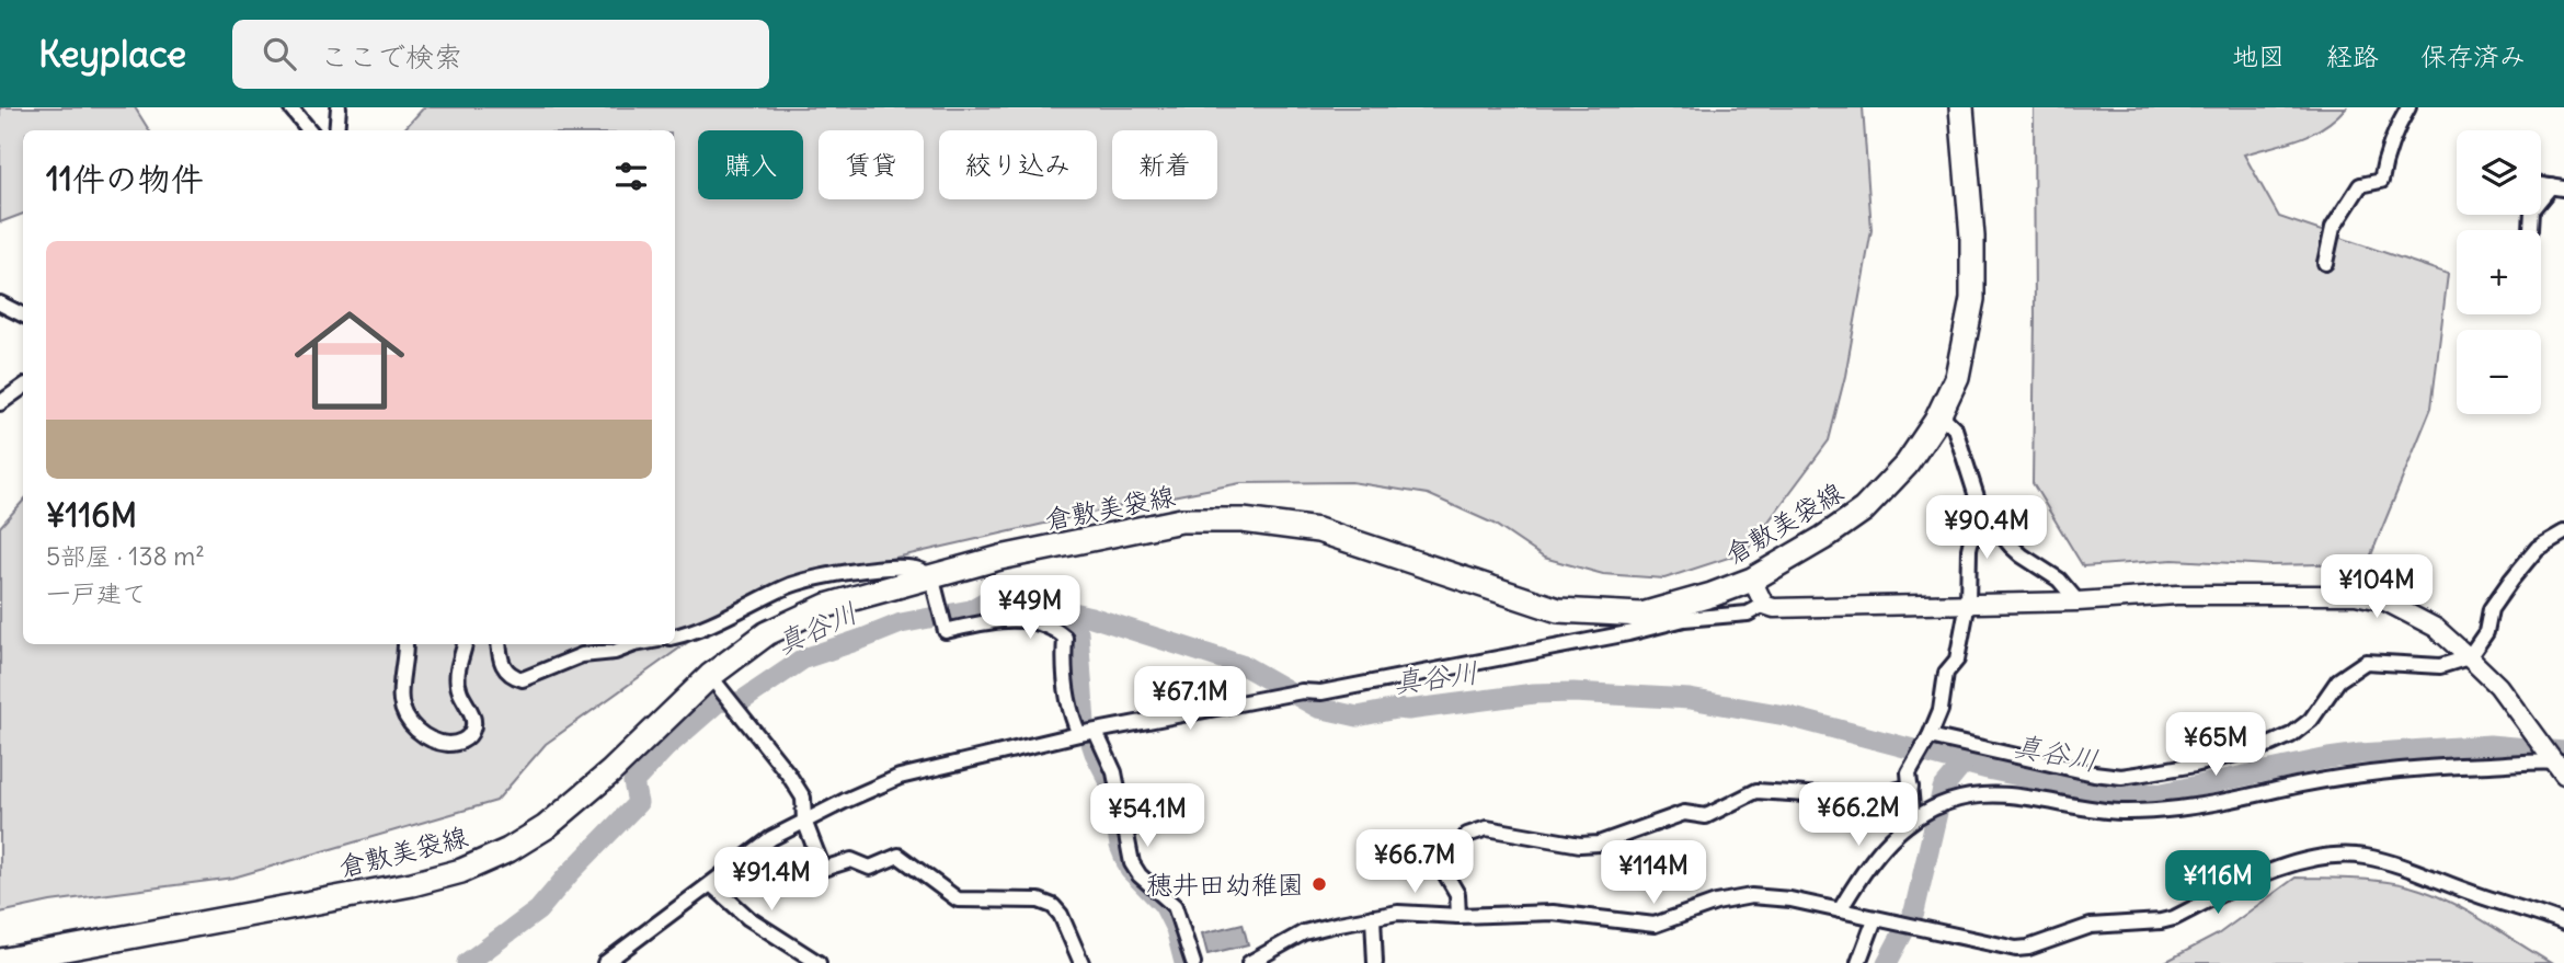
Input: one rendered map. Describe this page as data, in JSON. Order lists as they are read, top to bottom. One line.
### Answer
{"streets":{"main road":["倉敷美袋線"]},"water":["真谷川"],"places":["穂井田幼稚園"],"page":{"header":"Keyplace","search":"ここで検索","nav":["地図","経路","保存済み"],"map_buttons":["+","−"],"chip":["購入","賃貸","絞り込み","新着"],"heading":"11件の物件","list":[{"name":"¥116M","note":"5部屋 · 138 m² · 一戸建て"}],"price":["¥90.4M","¥104M","¥49M","¥67.1M","¥65M","¥66.2M","¥54.1M","¥66.7M","¥114M","¥91.4M","¥116M"]}}
